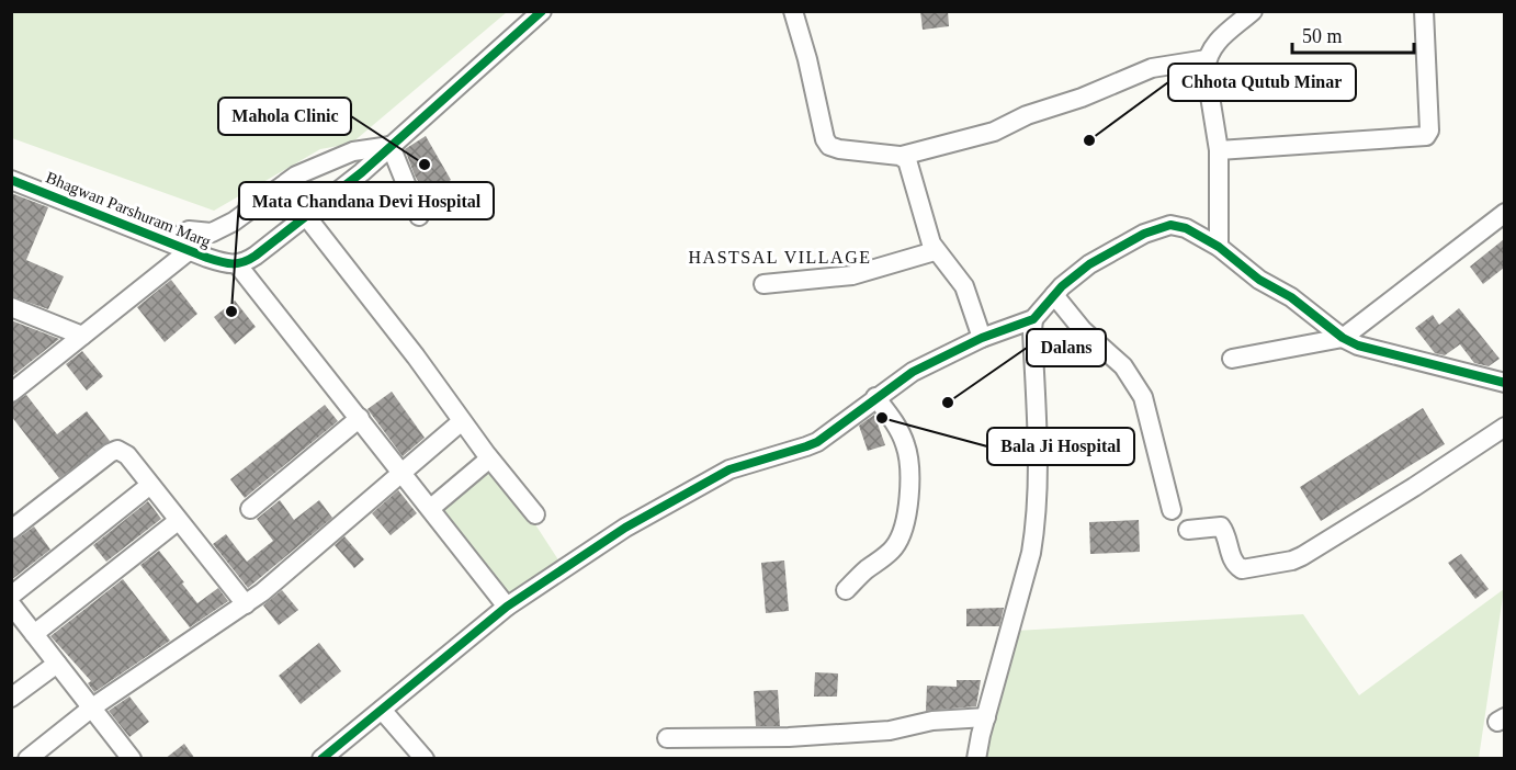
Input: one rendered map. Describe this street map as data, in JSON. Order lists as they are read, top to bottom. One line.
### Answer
{"streets":{"street":["Bhagwan Parshuram Marg"]},"districts":["HASTSAL VILLAGE"],"places":["Chhota Qutub Minar","Mahola Clinic","Mata Chandana Devi Hospital","Dalans","Bala Ji Hospital"],"scale_bar":"50 m"}
